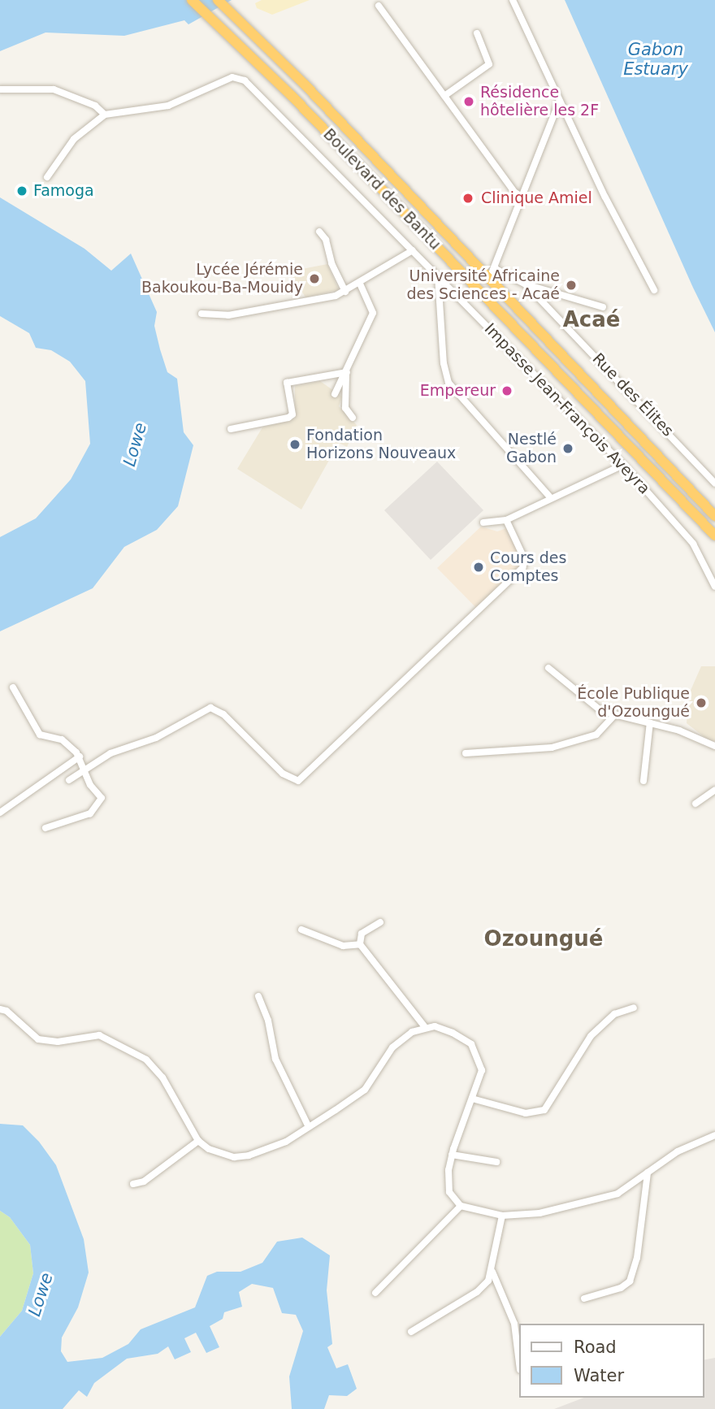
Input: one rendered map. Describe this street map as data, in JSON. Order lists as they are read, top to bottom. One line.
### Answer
{"streets":{"highway":["Boulevard des Bantu"],"street":["Rue des Élites","Impasse Jean-François Aveyra"]},"districts":["Acaé","Ozoungué"],"water":["Gabon Estuary","Lowe"],"places":["Résidence hôtelière les 2F","Famoga","Clinique Amiel","Lycée Jérémie Bakoukou-Ba-Mouidy","Université Africaine des Sciences - Acaé","Empereur","Fondation Horizons Nouveaux","Nestlé Gabon","Cours des Comptes","École Publique d'Ozoungué"],"legend":["Road","Water"]}
